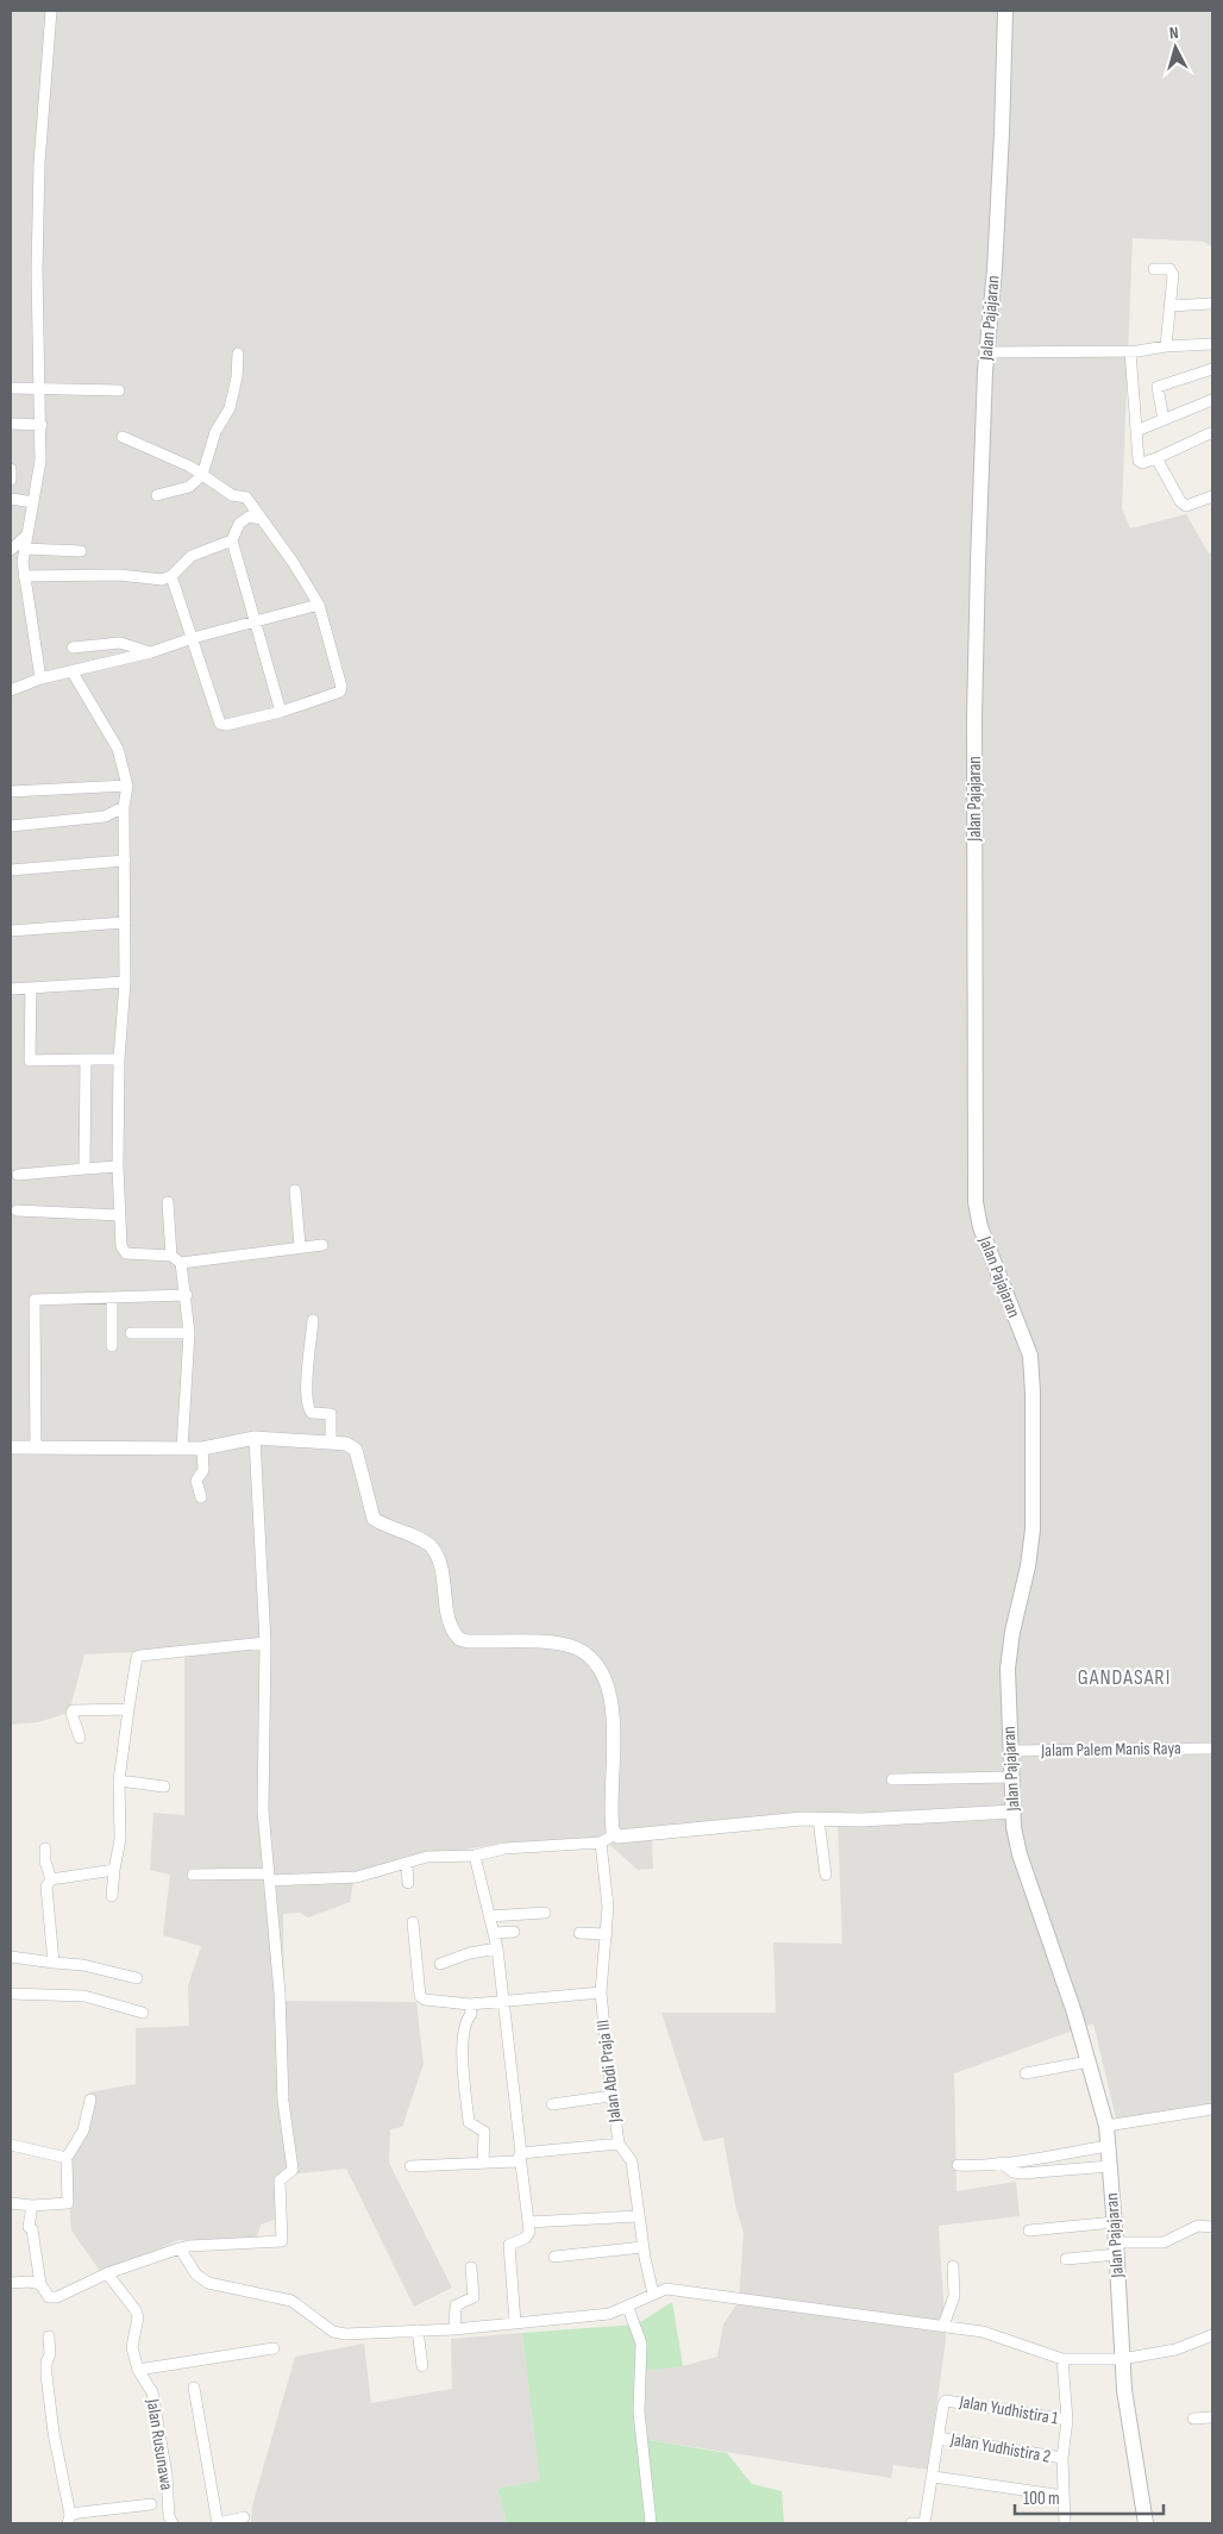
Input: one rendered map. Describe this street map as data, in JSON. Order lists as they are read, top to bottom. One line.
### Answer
{"streets":{"main road":["Jalan Pajajaran"],"street":["Jalam Palem Manis Raya","Jalan Abdi Praja III","Jalan Yudhistira 1","Jalan Rusunawa","Jalan Yudhistira 2"]},"crossings":[["Jalan Pajajaran","Jalam Palem Manis Raya"],["Jalan Yudhistira 1","Jalan Yudhistira 2"]],"districts":["GANDASARI"],"scale_bar":"100 m","north":"top"}
